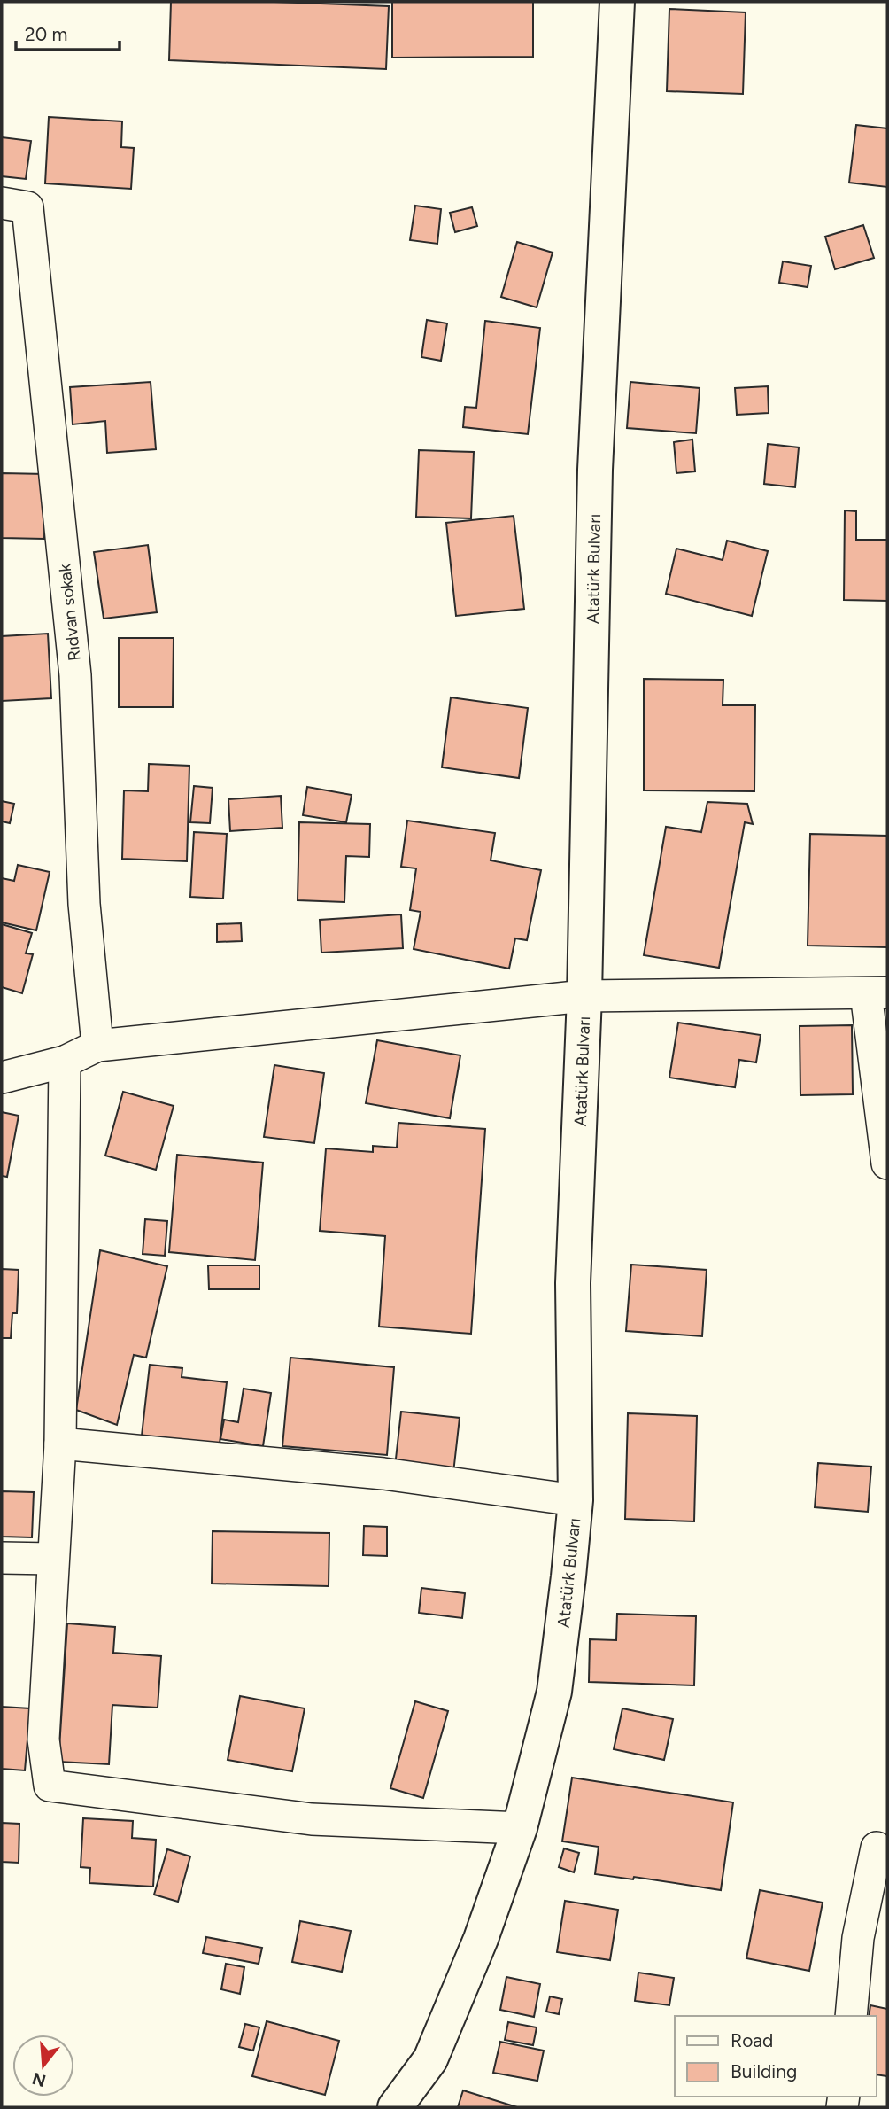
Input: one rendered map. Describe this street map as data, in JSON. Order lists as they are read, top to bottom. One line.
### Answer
{"streets":{"main road":["Atatürk Bulvarı"],"street":["Rıdvan sokak"]},"legend":["Road","Building"],"scale_bar":"20 m","north":"bottom"}
